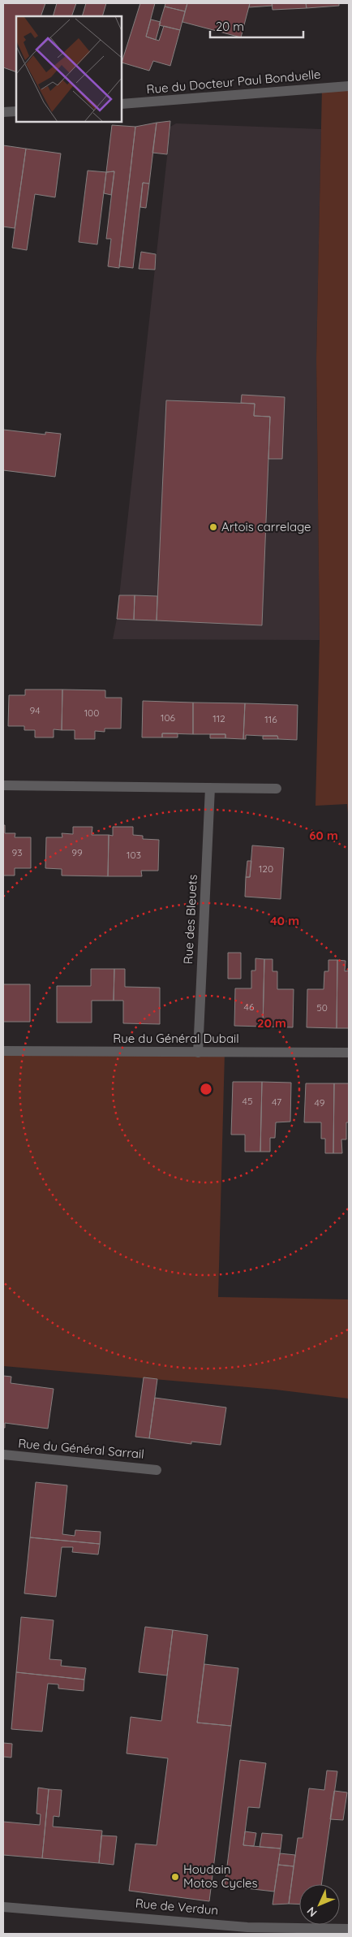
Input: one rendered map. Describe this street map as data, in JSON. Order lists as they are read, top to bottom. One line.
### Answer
{"streets":{"street":["Rue du Docteur Paul Bonduelle","Rue des Bleuets","Rue du Général Dubail","Rue du Général Sarrail","Rue de Verdun"]},"crossings":[["Rue des Bleuets","Rue du Général Dubail"]],"places":["Artois carrelage","Houdain Motos Cycles"],"house_numbers":["94","100","106","112","116","93","99","103","120","46","50","45","47","49"],"scale_bar":"20 m","north":"bottom left","rings":["60 m","40 m","20 m"]}
